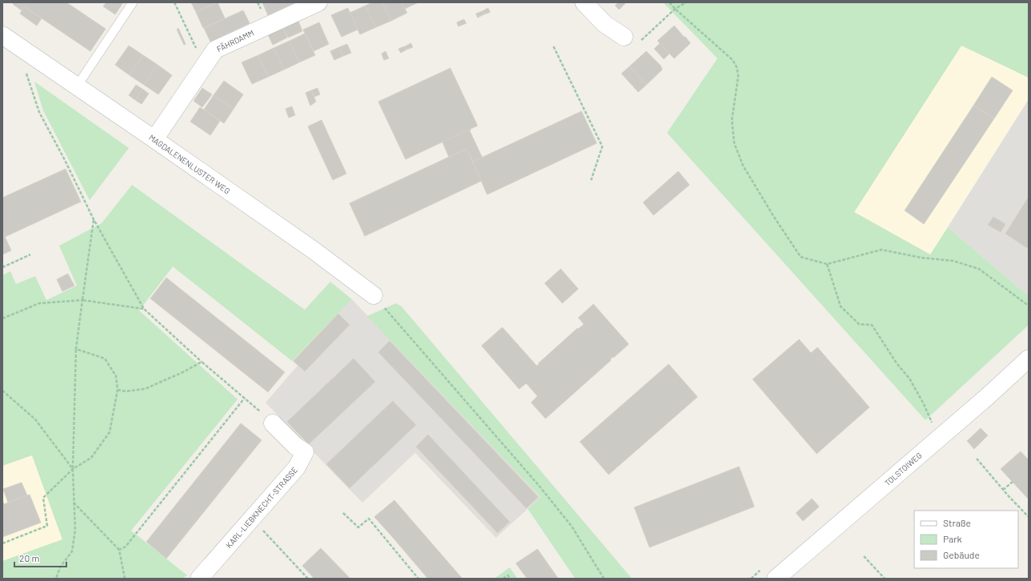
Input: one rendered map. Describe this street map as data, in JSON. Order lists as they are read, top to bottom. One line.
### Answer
{"streets":{"street":["FÄHRDAMM","MAGDALENENLUSTER WEG","TOLSTOIWEG","KARL-LIEBKNECHT-STRASSE"]},"crossings":[["FÄHRDAMM","MAGDALENENLUSTER WEG"]],"legend":["Straße","Park","Gebäude"],"scale_bar":"20 m"}
